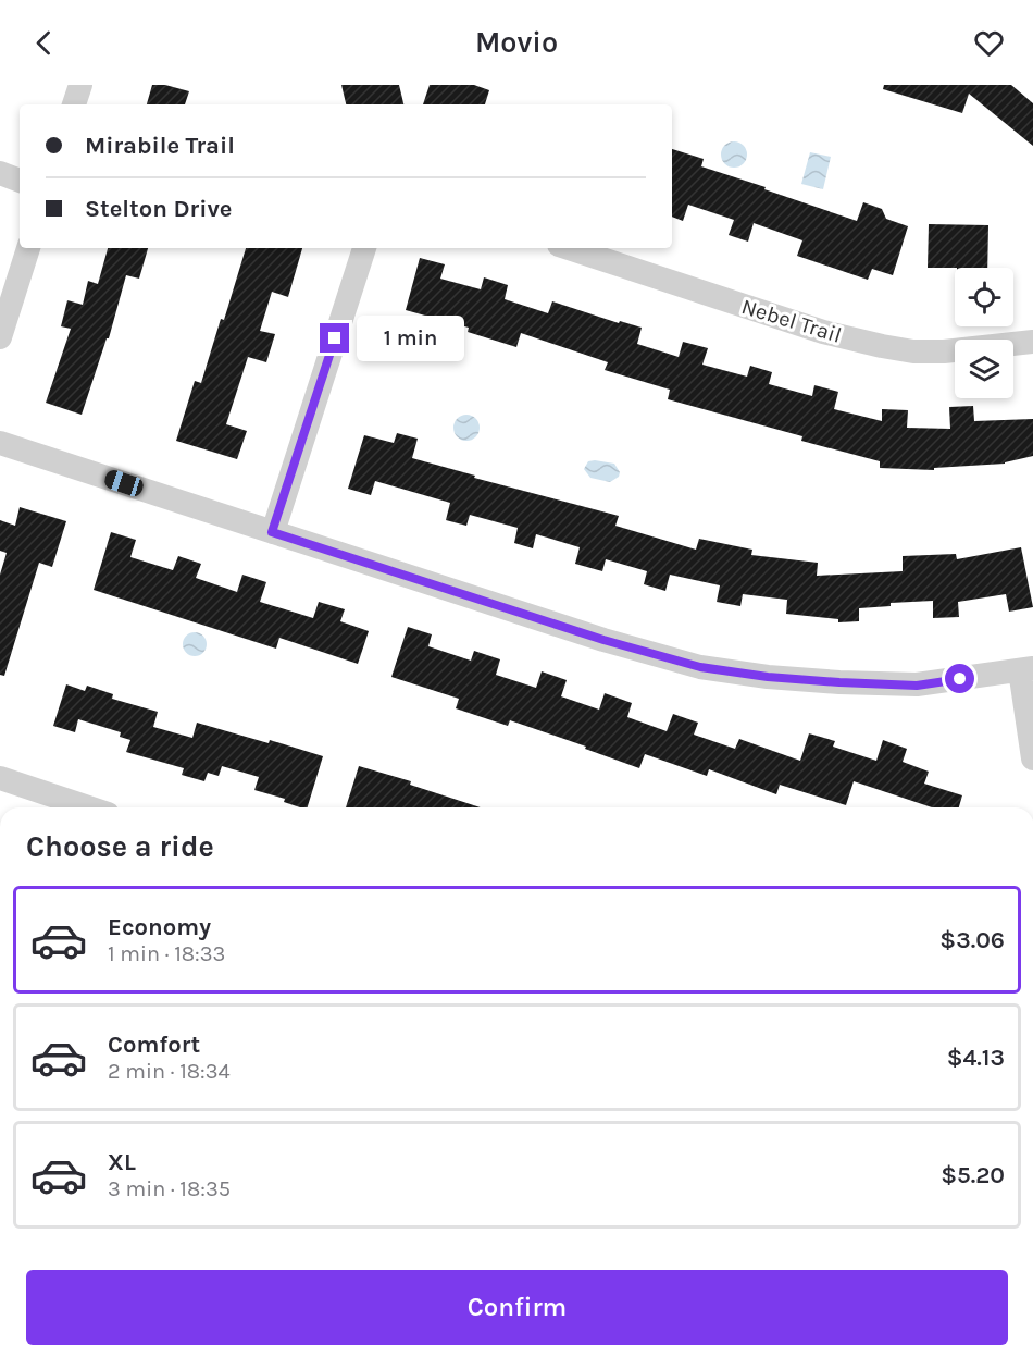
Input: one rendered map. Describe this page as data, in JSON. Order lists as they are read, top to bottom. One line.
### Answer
{"streets":{"street":["Nebel Trail"]},"page":{"header":"Movio","banner":["Mirabile Trail","Stelton Drive"],"bubble":"1 min","heading":"Choose a ride","list":[{"name":"Economy","note":"1 min · 18:33","value":"$3.06"},{"name":"Comfort","note":"2 min · 18:34","value":"$4.13"},{"name":"XL","note":"3 min · 18:35","value":"$5.20"}],"buttons":"Confirm"}}
